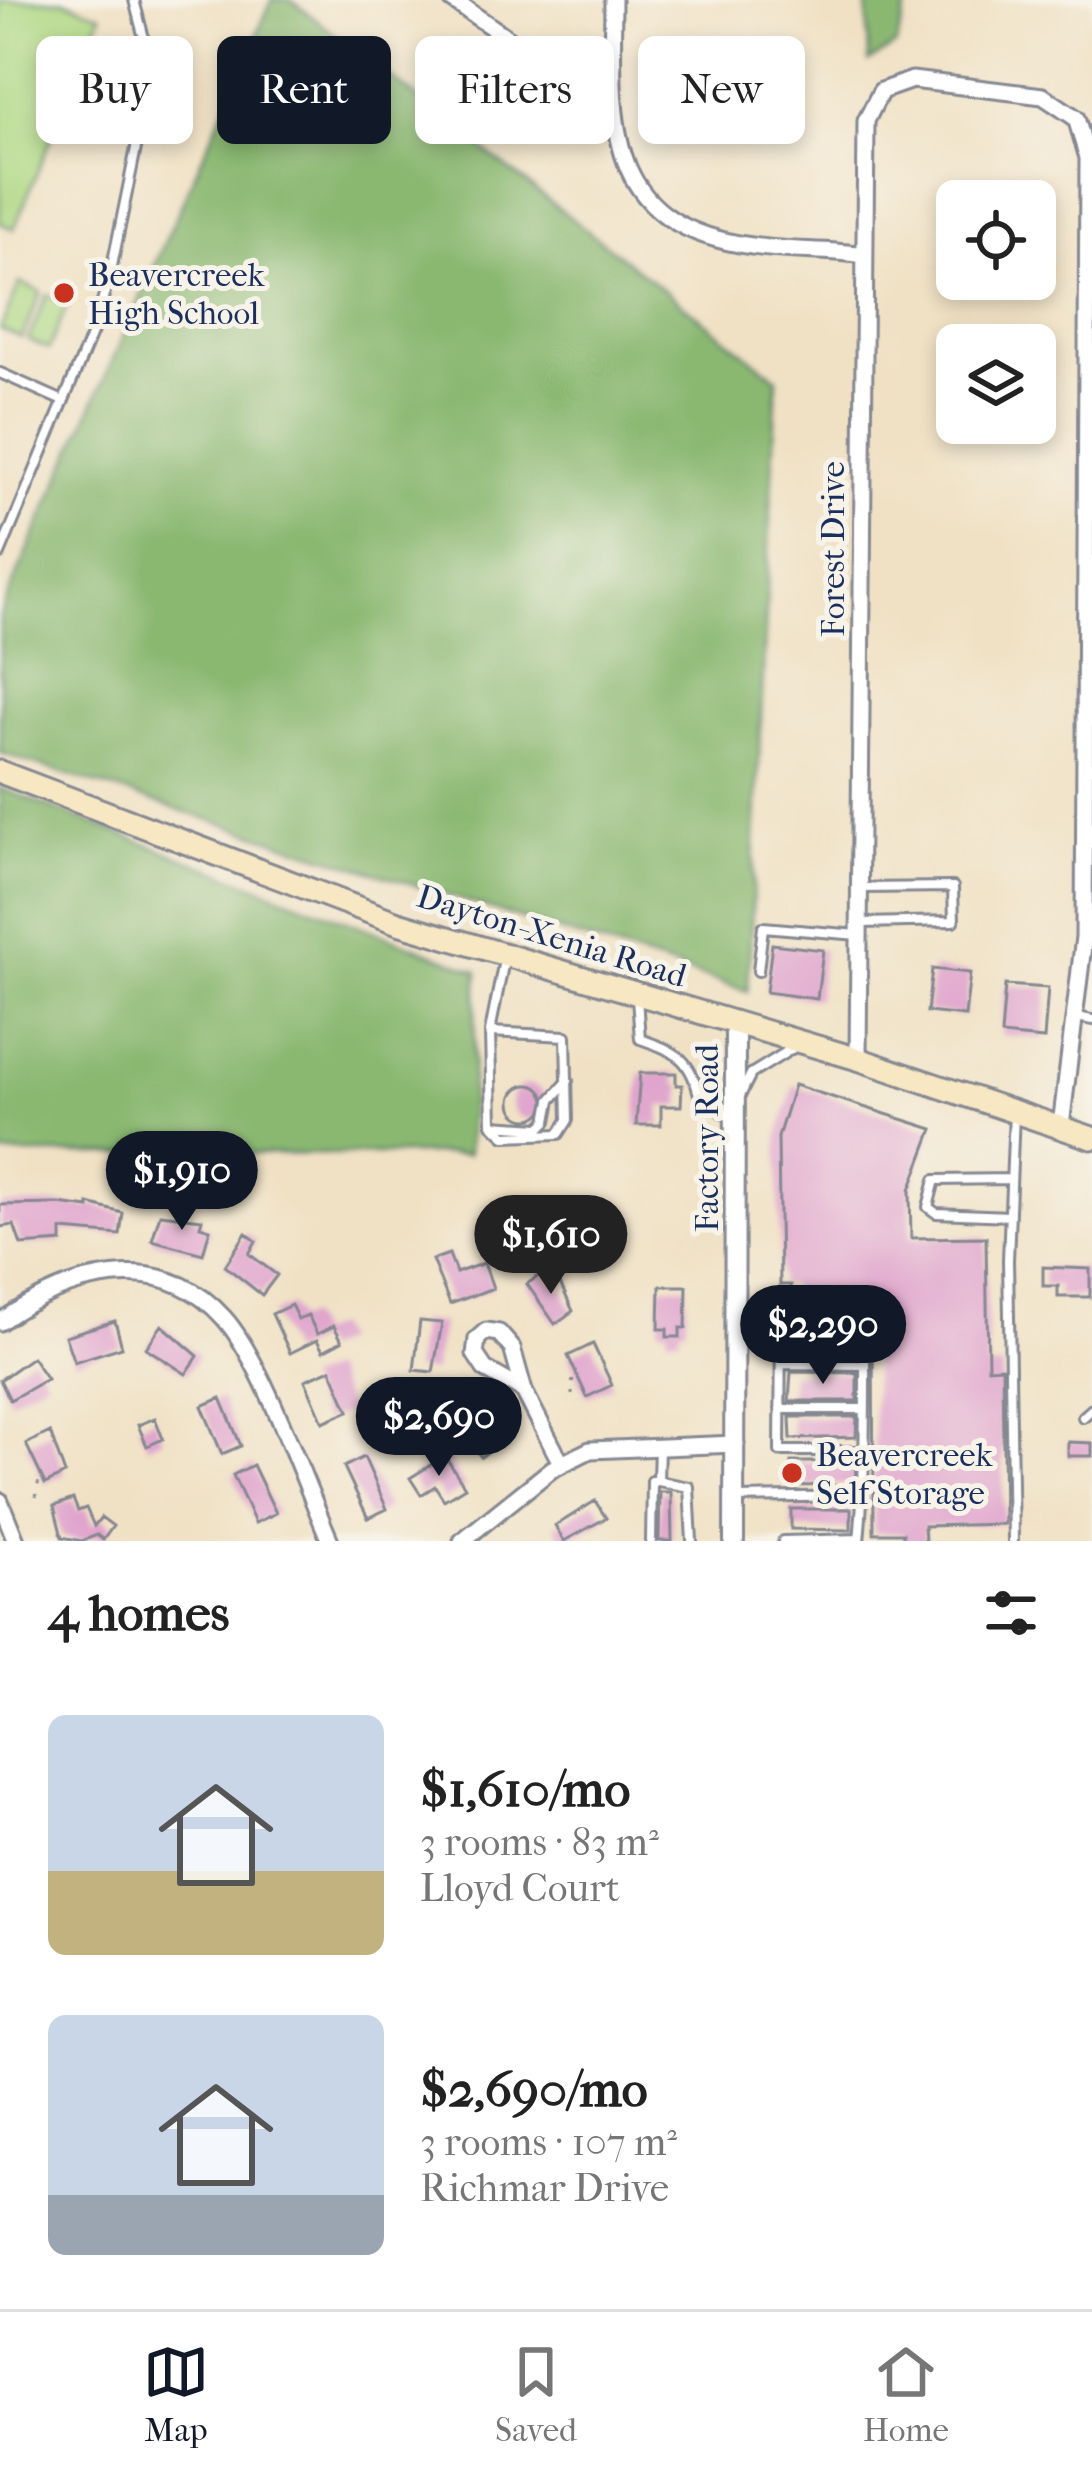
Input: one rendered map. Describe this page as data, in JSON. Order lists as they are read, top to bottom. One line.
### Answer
{"streets":{"main road":["Dayton-Xenia Road"],"street":["Forest Drive","Factory Road"]},"crossings":[["Forest Drive","Dayton-Xenia Road"],["Dayton-Xenia Road","Factory Road"]],"places":["Beavercreek High School","Beavercreek Self Storage"],"page":{"chip":["Buy","Rent","Filters","New"],"price":["$1,910","$1,610","$2,290","$2,690"],"heading":"4 homes","list":[{"name":"$1,610/mo","note":"3 rooms · 83 m² · Lloyd Court"},{"name":"$2,690/mo","note":"3 rooms · 107 m² · Richmar Drive"}],"tabs":["Map","Saved","Home"]}}
